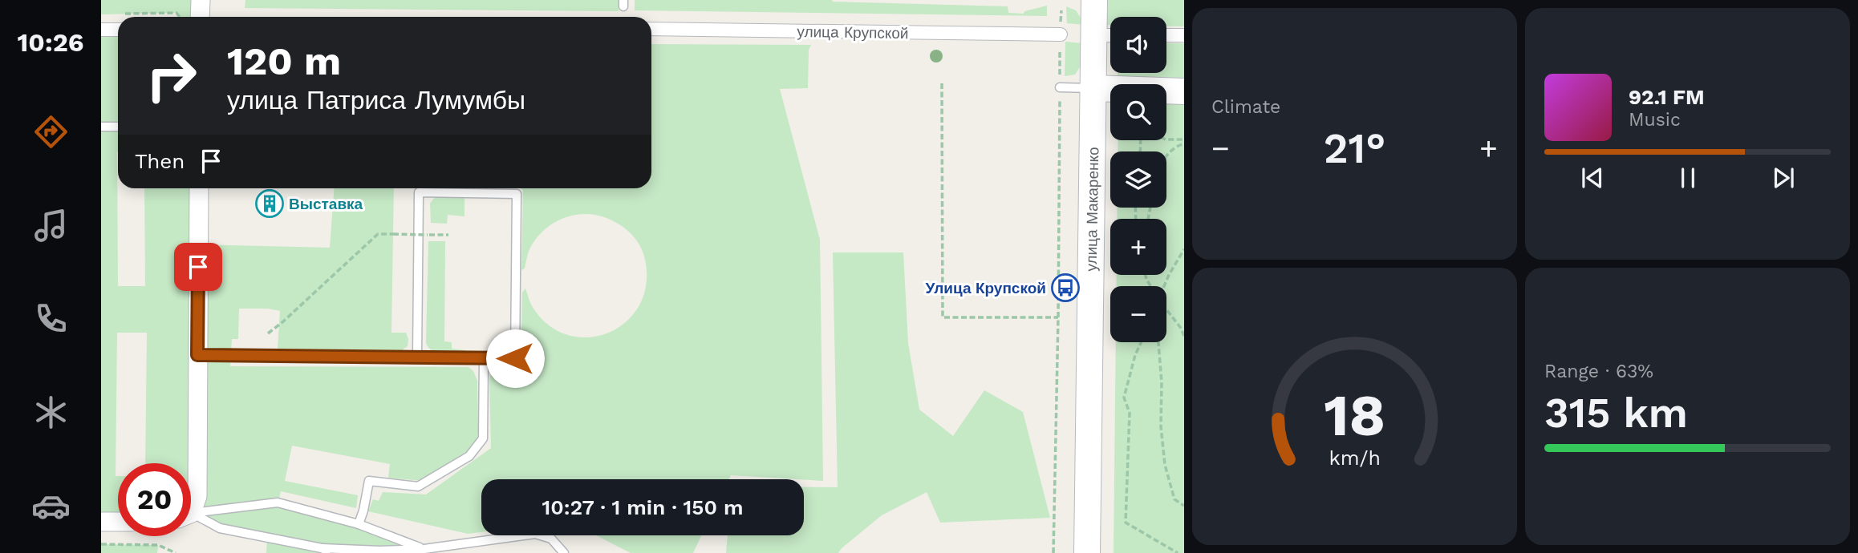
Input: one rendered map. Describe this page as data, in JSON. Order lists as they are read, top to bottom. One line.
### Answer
{"streets":{"main road":["улица Макаренко"],"street":["улица Крупской"]},"places":{"building":["Выставка"],"bus stop":["Улица Крупской"]},"page":{"tabs":"10:26","tile":["Climate",["Range · 63%","315 km"]],"map_buttons":["+","−"],"turn":["120 m","улица Патриса Лумумбы"],"song":["92.1 FM","Music"],"heat":["−","21°","+"],"then":"Then","limit":"20","trip":"10:27 · 1 min · 150 m","gauge":["18","km/h"]}}
